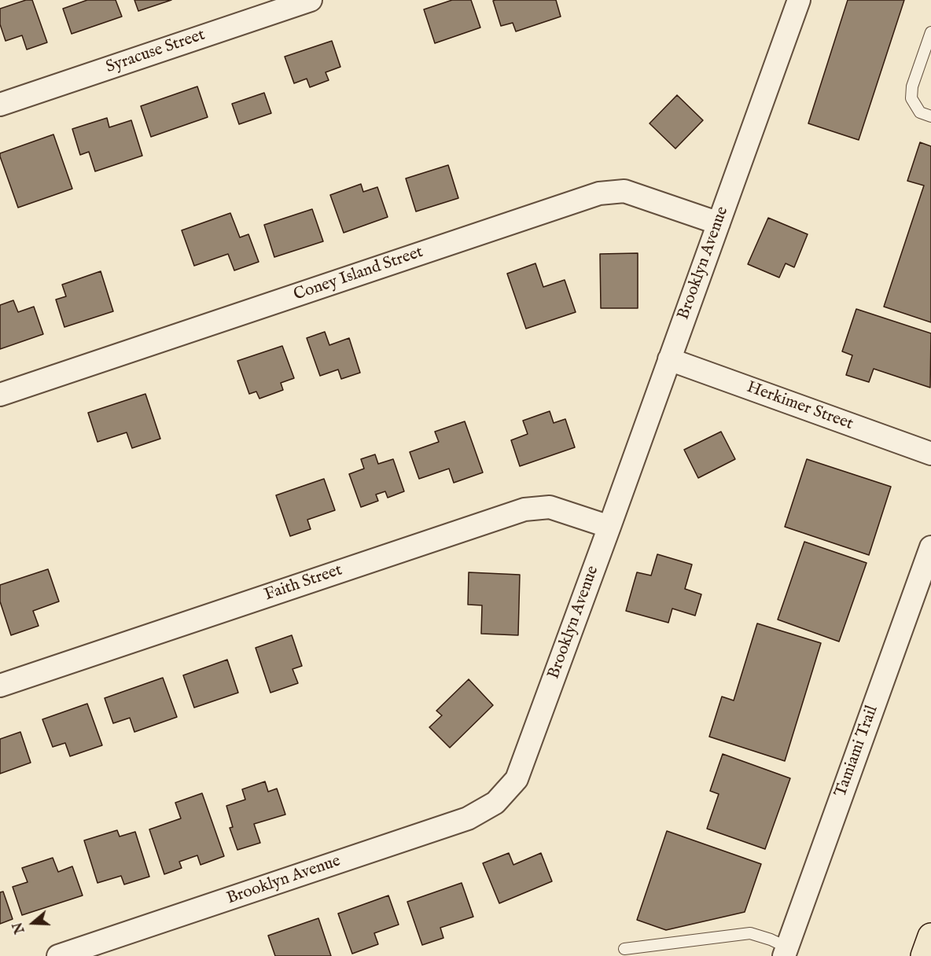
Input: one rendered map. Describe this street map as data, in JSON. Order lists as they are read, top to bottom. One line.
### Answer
{"streets":{"street":["Syracuse Street","Brooklyn Avenue","Coney Island Street","Herkimer Street","Faith Street","Tamiami Trail"]},"crossings":[["Brooklyn Avenue","Coney Island Street"],["Brooklyn Avenue","Herkimer Street"],["Brooklyn Avenue","Faith Street"]],"north":"left"}
